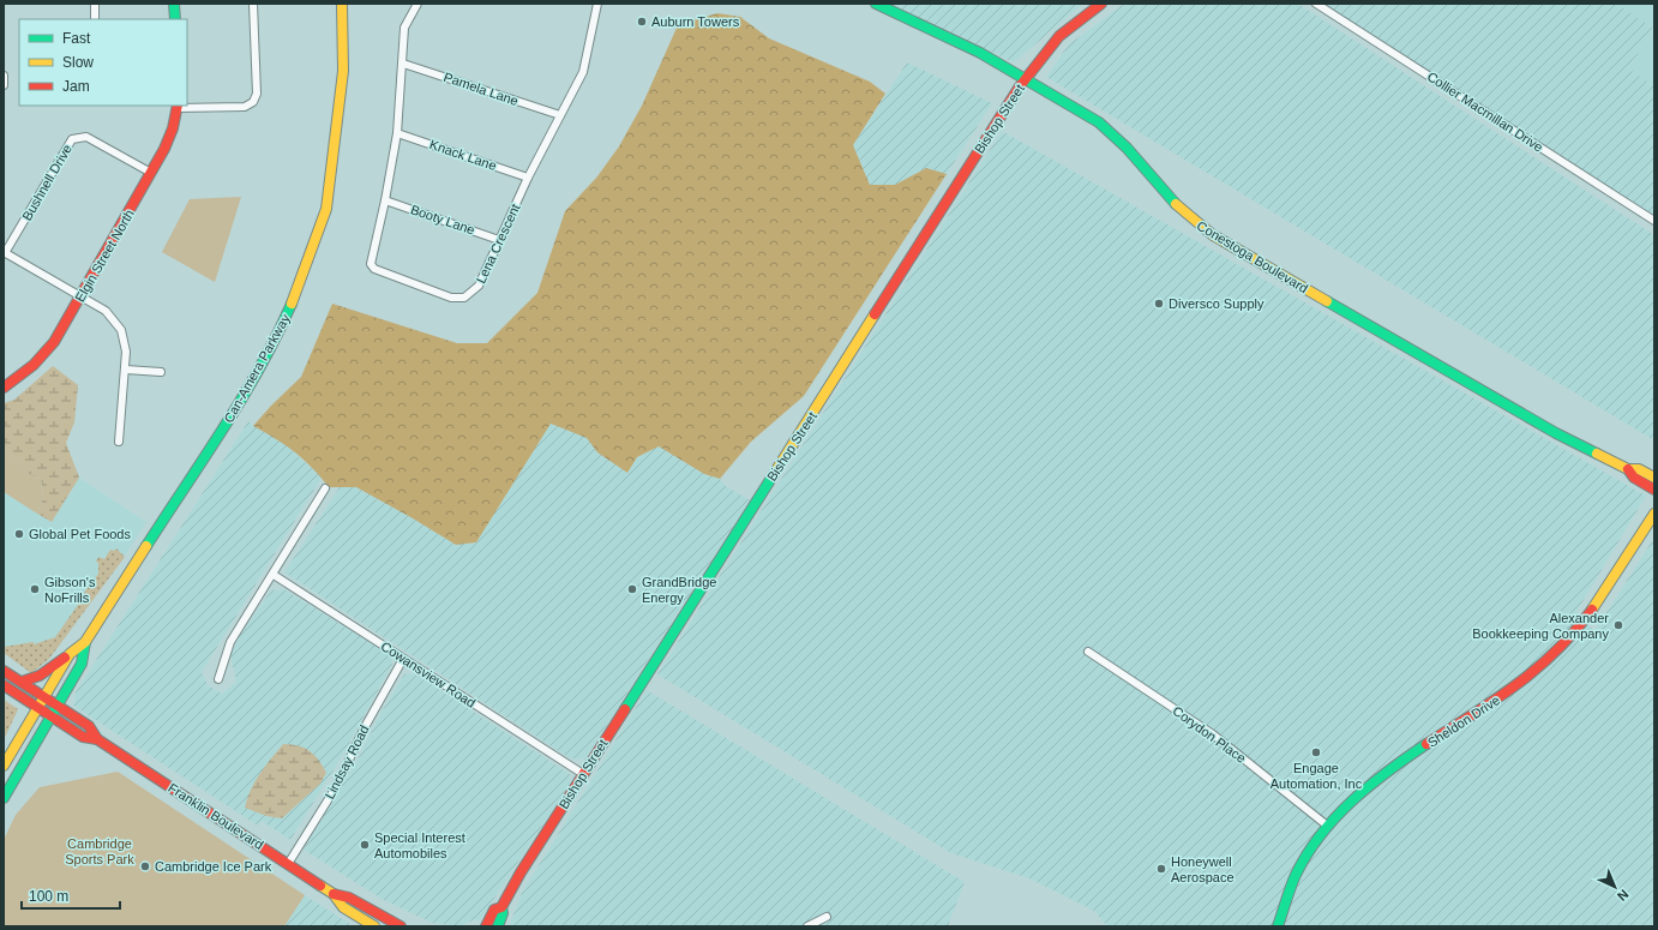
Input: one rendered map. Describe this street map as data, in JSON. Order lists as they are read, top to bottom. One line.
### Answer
{"streets":{"main road":["Bishop Street","Elgin Street North","Conestoga Boulevard","Can-Amera Parkway","Sheldon Drive","Franklin Boulevard"],"street":["Pamela Lane","Collier Macmillan Drive","Knack Lane","Bushnell Drive","Booty Lane","Lena Crescent","Cowansview Road","Corydon Place","Lindsay Road"]},"crossings":[["Pamela Lane","Lena Crescent"],["Bishop Street","Conestoga Boulevard"],["Bishop Street","Cowansview Road"],["Knack Lane","Lena Crescent"],["Bushnell Drive","Elgin Street North"],["Booty Lane","Lena Crescent"],["Can-Amera Parkway","Franklin Boulevard"],["Cowansview Road","Lindsay Road"],["Sheldon Drive","Corydon Place"],["Lindsay Road","Franklin Boulevard"]],"parks":["Cambridge Sports Park"],"places":["Auburn Towers","Diversco Supply","Global Pet Foods","Gibson's NoFrills","GrandBridge Energy","Alexander Bookkeeping Company","Engage Automation, Inc","Special Interest Automobiles","Cambridge Ice Park","Honeywell Aerospace"],"legend":["Fast","Slow","Jam"],"scale_bar":"100 m","north":"bottom right"}
